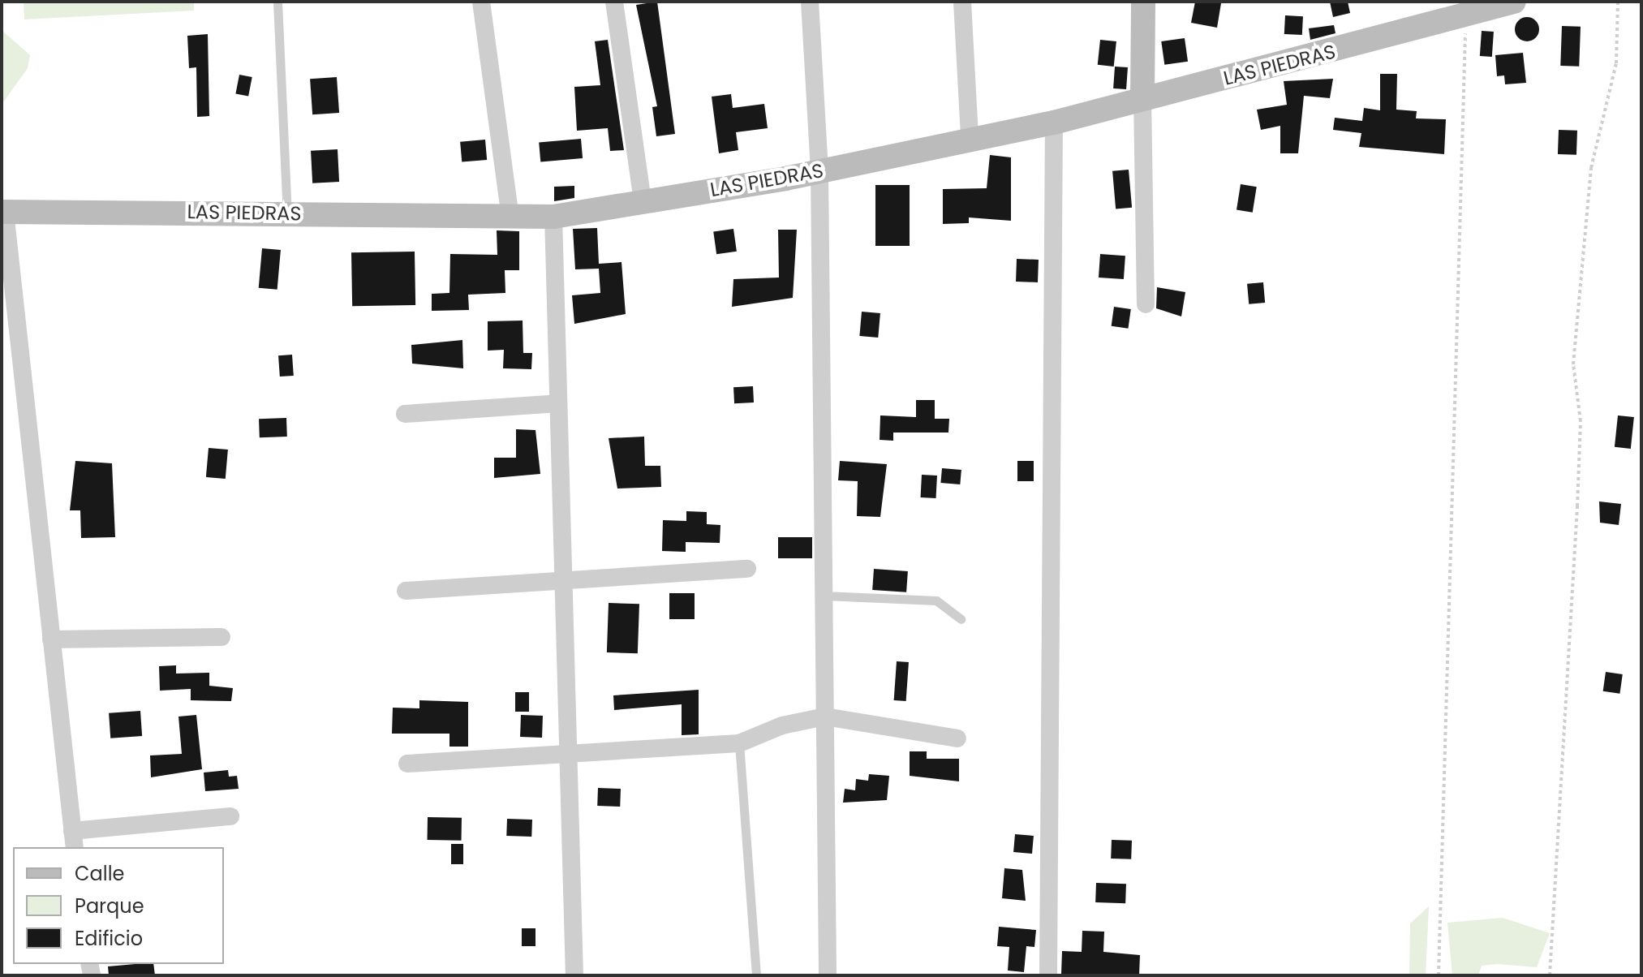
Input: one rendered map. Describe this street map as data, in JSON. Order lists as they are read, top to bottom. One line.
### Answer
{"streets":{"street":["LAS PIEDRAS"]},"legend":["Calle","Parque","Edificio"]}
